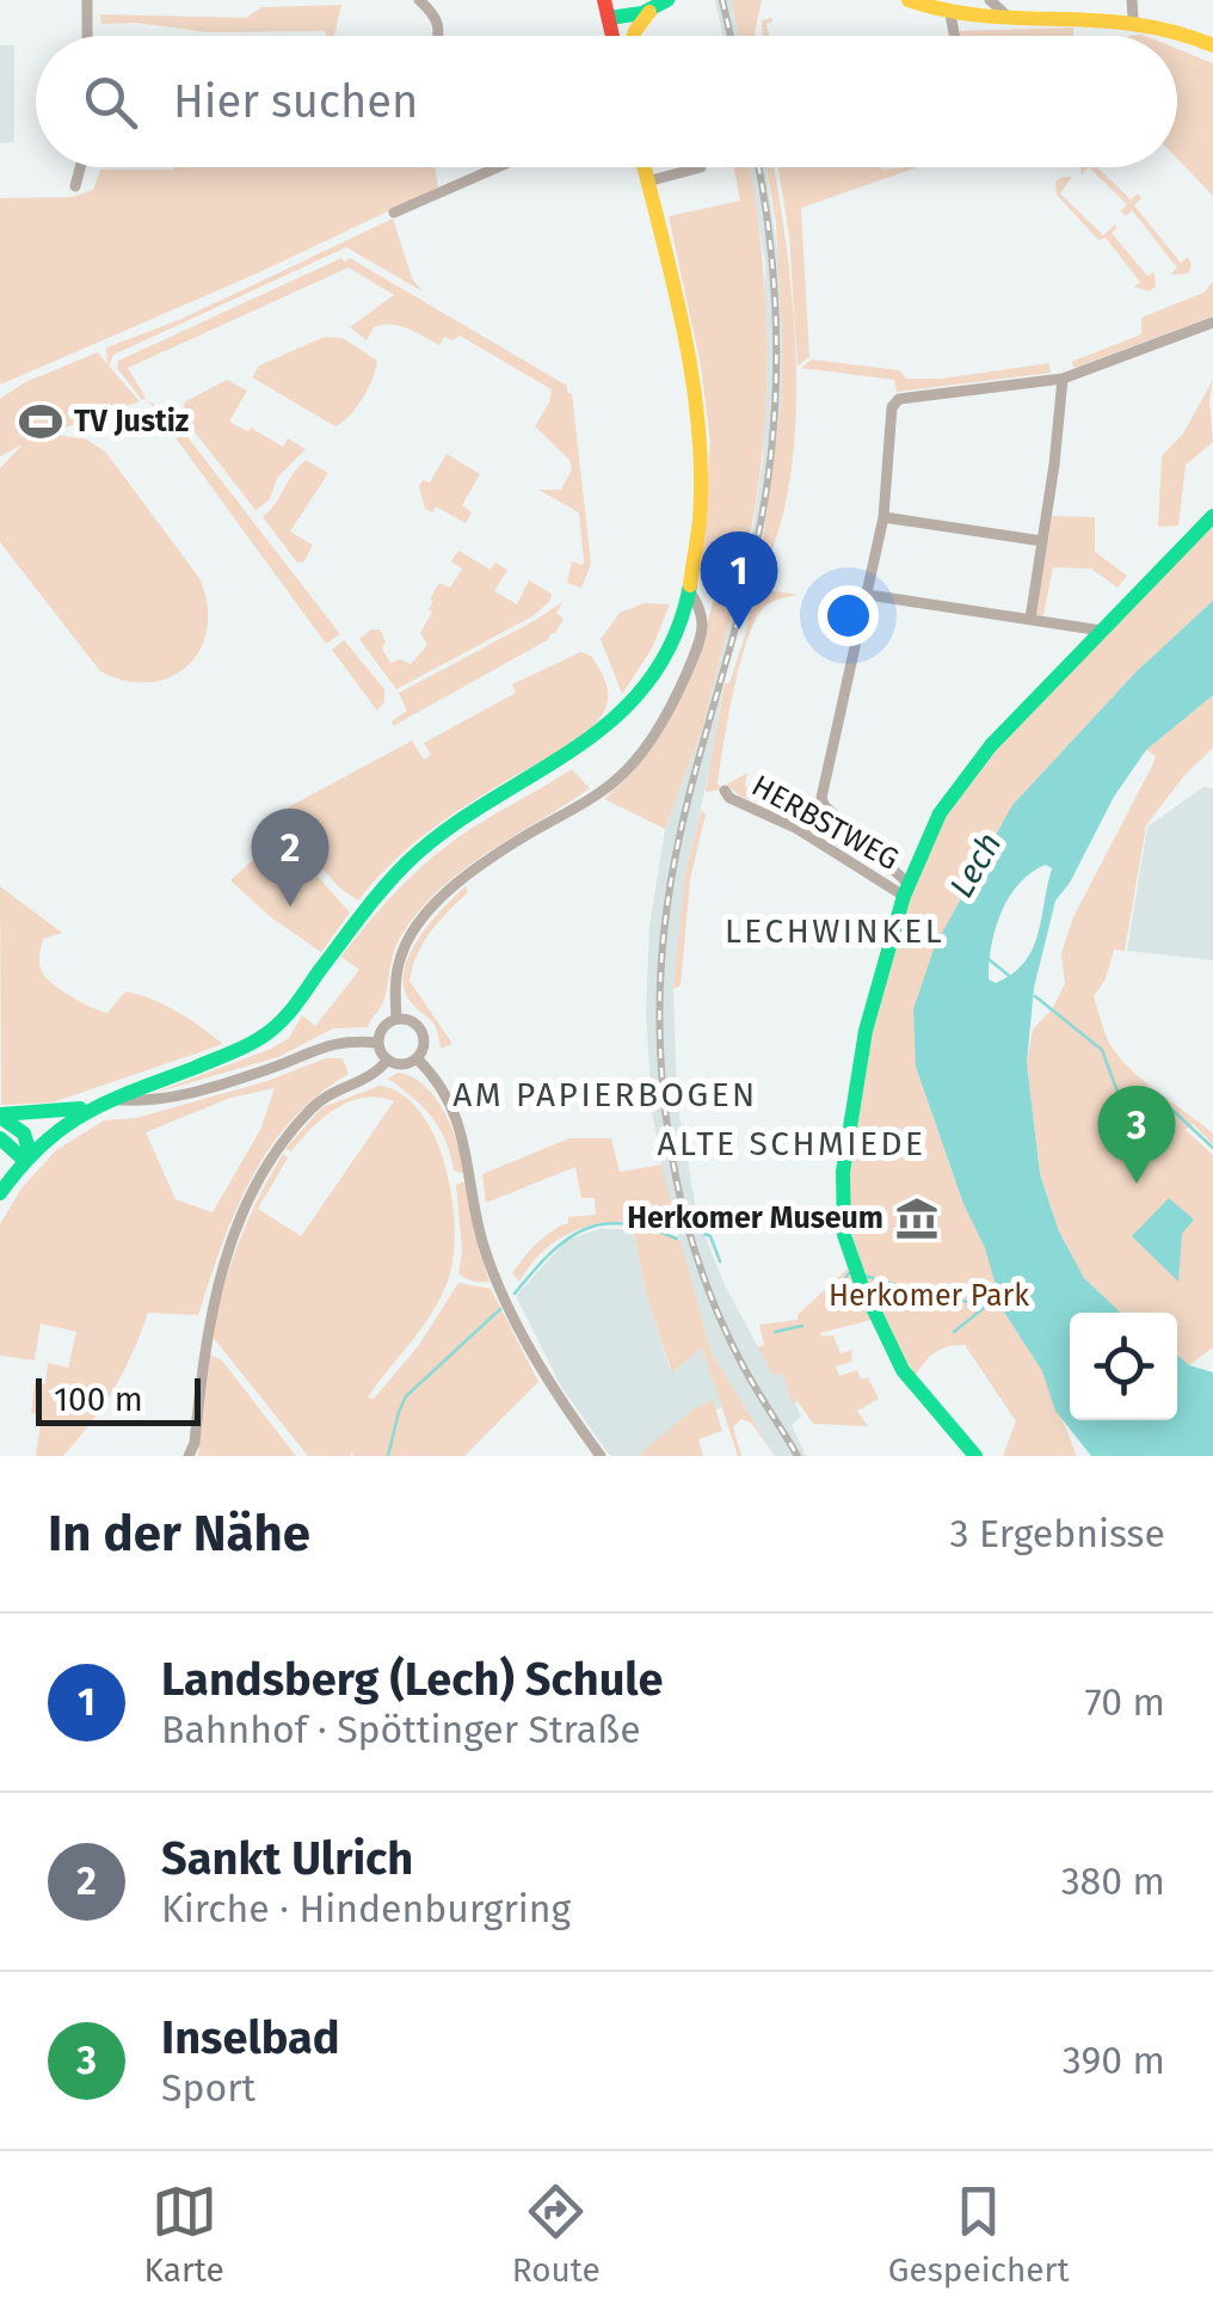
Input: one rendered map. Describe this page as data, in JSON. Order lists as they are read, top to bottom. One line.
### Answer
{"streets":{"street":["HERBSTWEG"]},"districts":["LECHWINKEL","AM PAPIERBOGEN","ALTE SCHMIEDE"],"water":["Lech"],"parks":["Herkomer Park"],"places":{"sports":["TV Justiz"],"museum":["Herkomer Museum"]},"scale_bar":"100 m","page":{"search":"Hier suchen","pins":["1","2","3"],"scale":"100 m","heading":["In der Nähe","3 Ergebnisse"],"list":[{"mark":"1","name":"Landsberg (Lech) Schule","note":"Bahnhof · Spöttinger Straße","value":"70 m"},{"mark":"2","name":"Sankt Ulrich","note":"Kirche · Hindenburgring","value":"380 m"},{"mark":"3","name":"Inselbad","note":"Sport","value":"390 m"}],"nav":["Karte","Route","Gespeichert"]}}
